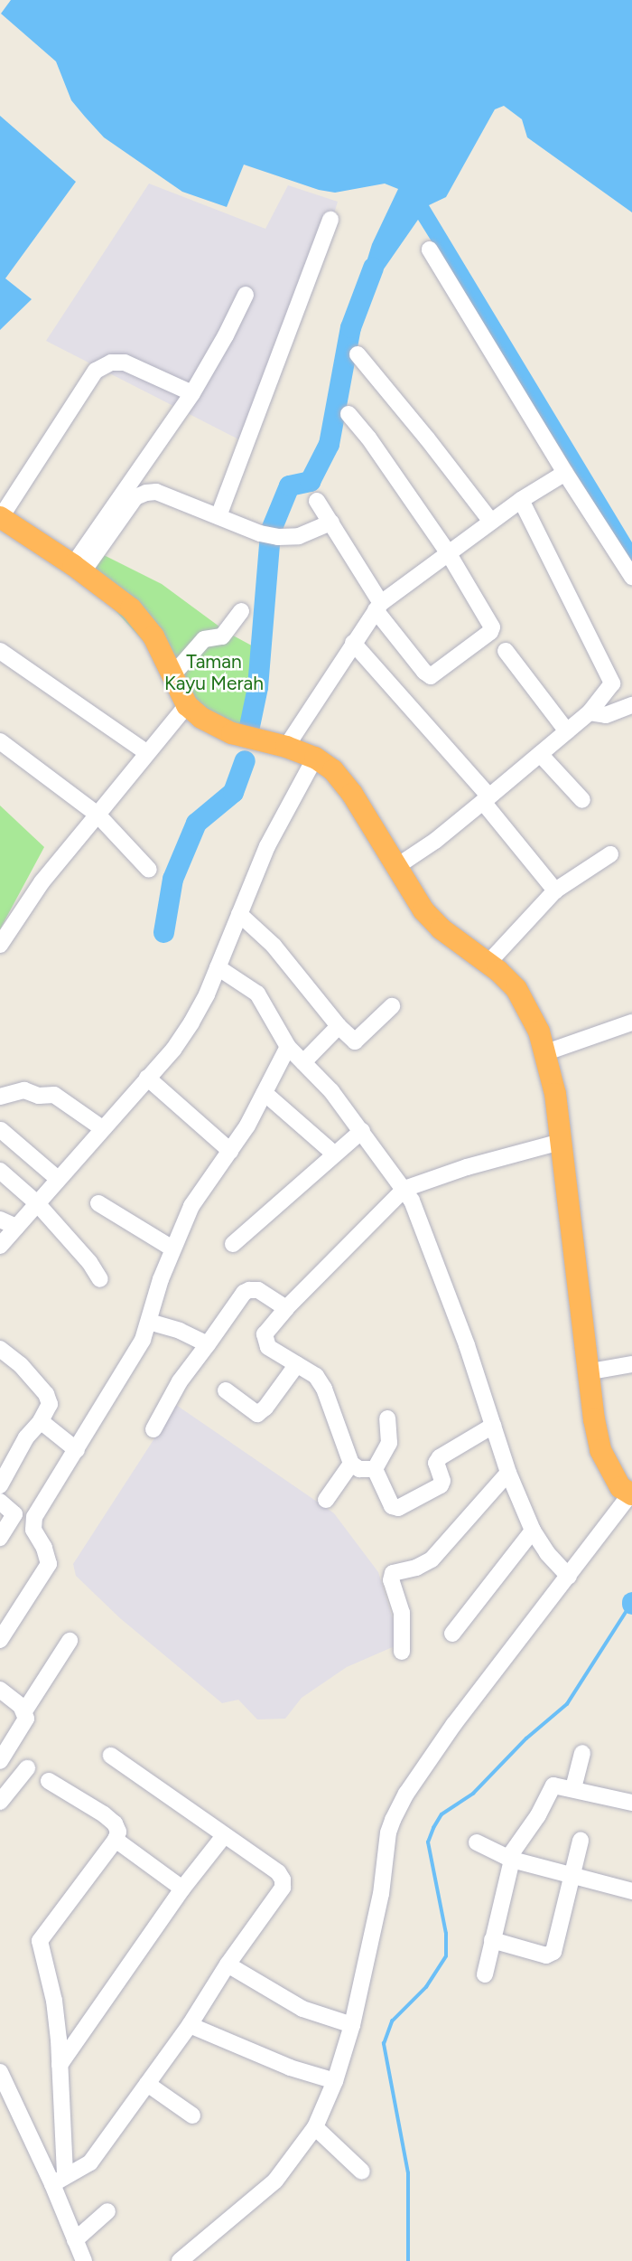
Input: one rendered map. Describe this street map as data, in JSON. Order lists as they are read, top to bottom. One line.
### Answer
{"parks":["Taman Kayu Merah"]}
